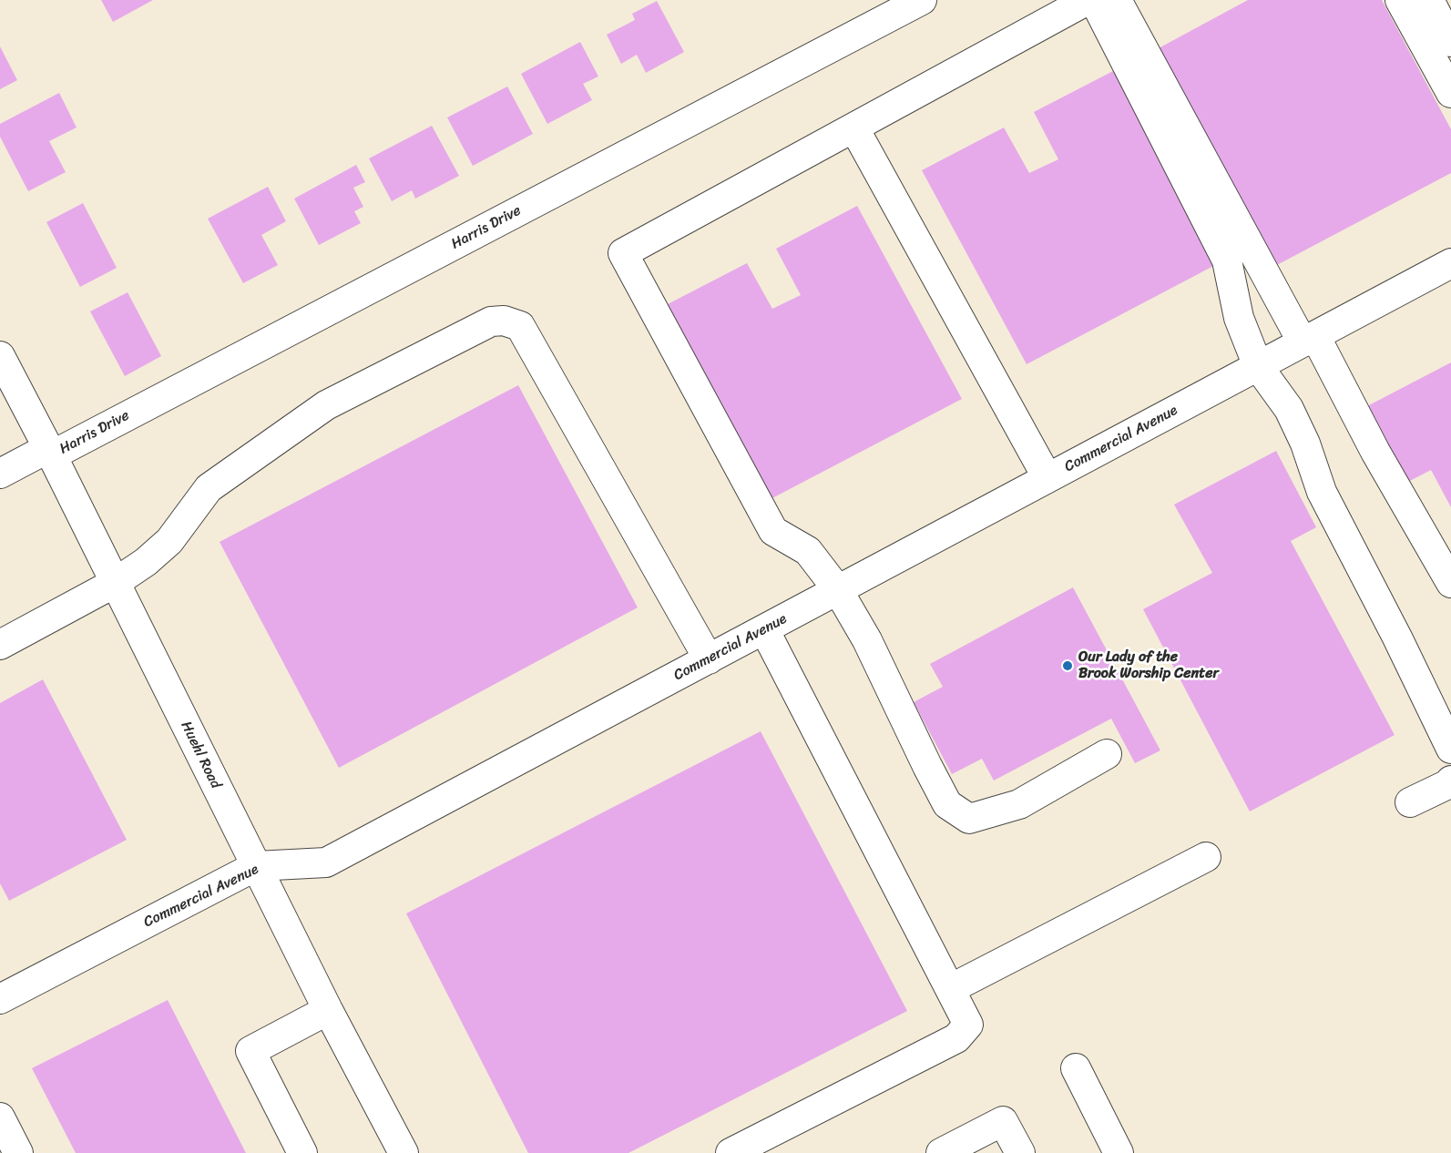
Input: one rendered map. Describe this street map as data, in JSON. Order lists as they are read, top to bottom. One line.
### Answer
{"streets":{"street":["Harris Drive","Commercial Avenue","Huehl Road"]},"crossings":[["Harris Drive","Huehl Road"],["Commercial Avenue","Huehl Road"]],"places":["Our Lady of the Brook Worship Center"]}
